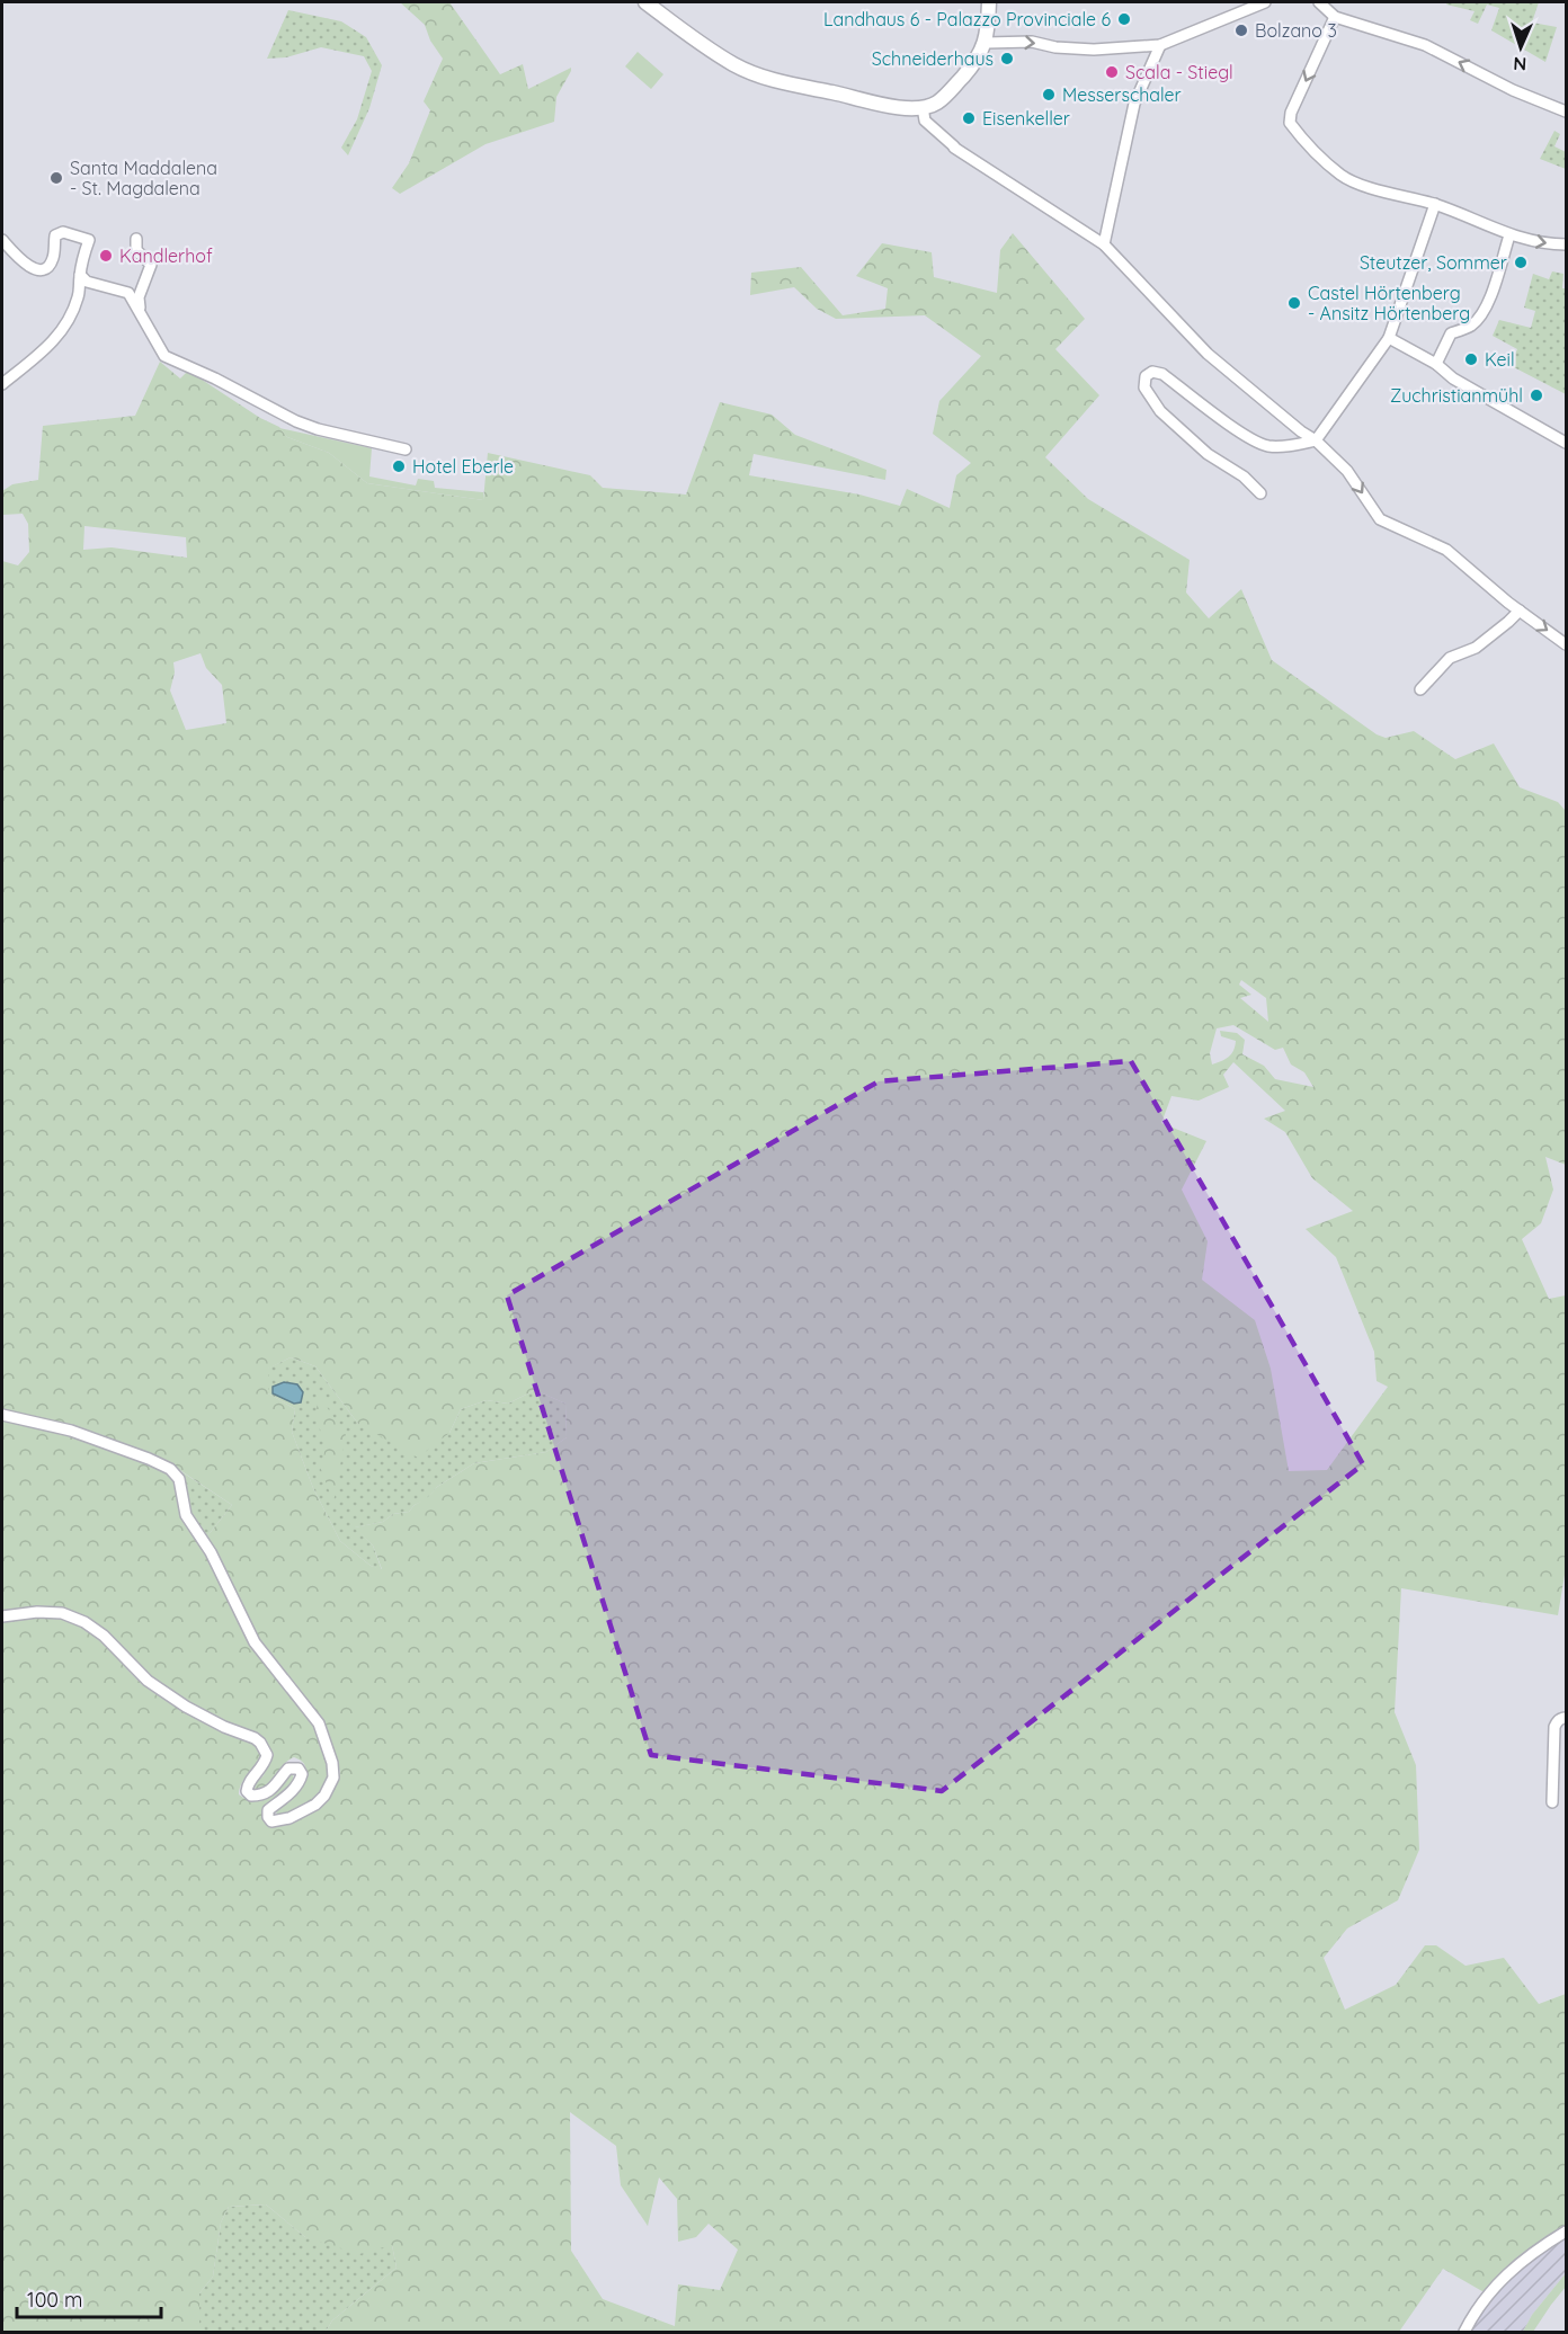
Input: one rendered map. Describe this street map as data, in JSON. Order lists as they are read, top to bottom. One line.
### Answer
{"places":["Landhaus 6 - Palazzo Provinciale 6","Bolzano 3","Schneiderhaus","Scala - Stiegl","Messerschaler","Eisenkeller","Santa Maddalena - St. Magdalena","Kandlerhof","Steutzer, Sommer","Castel Hörtenberg - Ansitz Hörtenberg","Keil","Zuchristianmühl","Hotel Eberle"],"scale_bar":"100 m","north":"bottom"}
